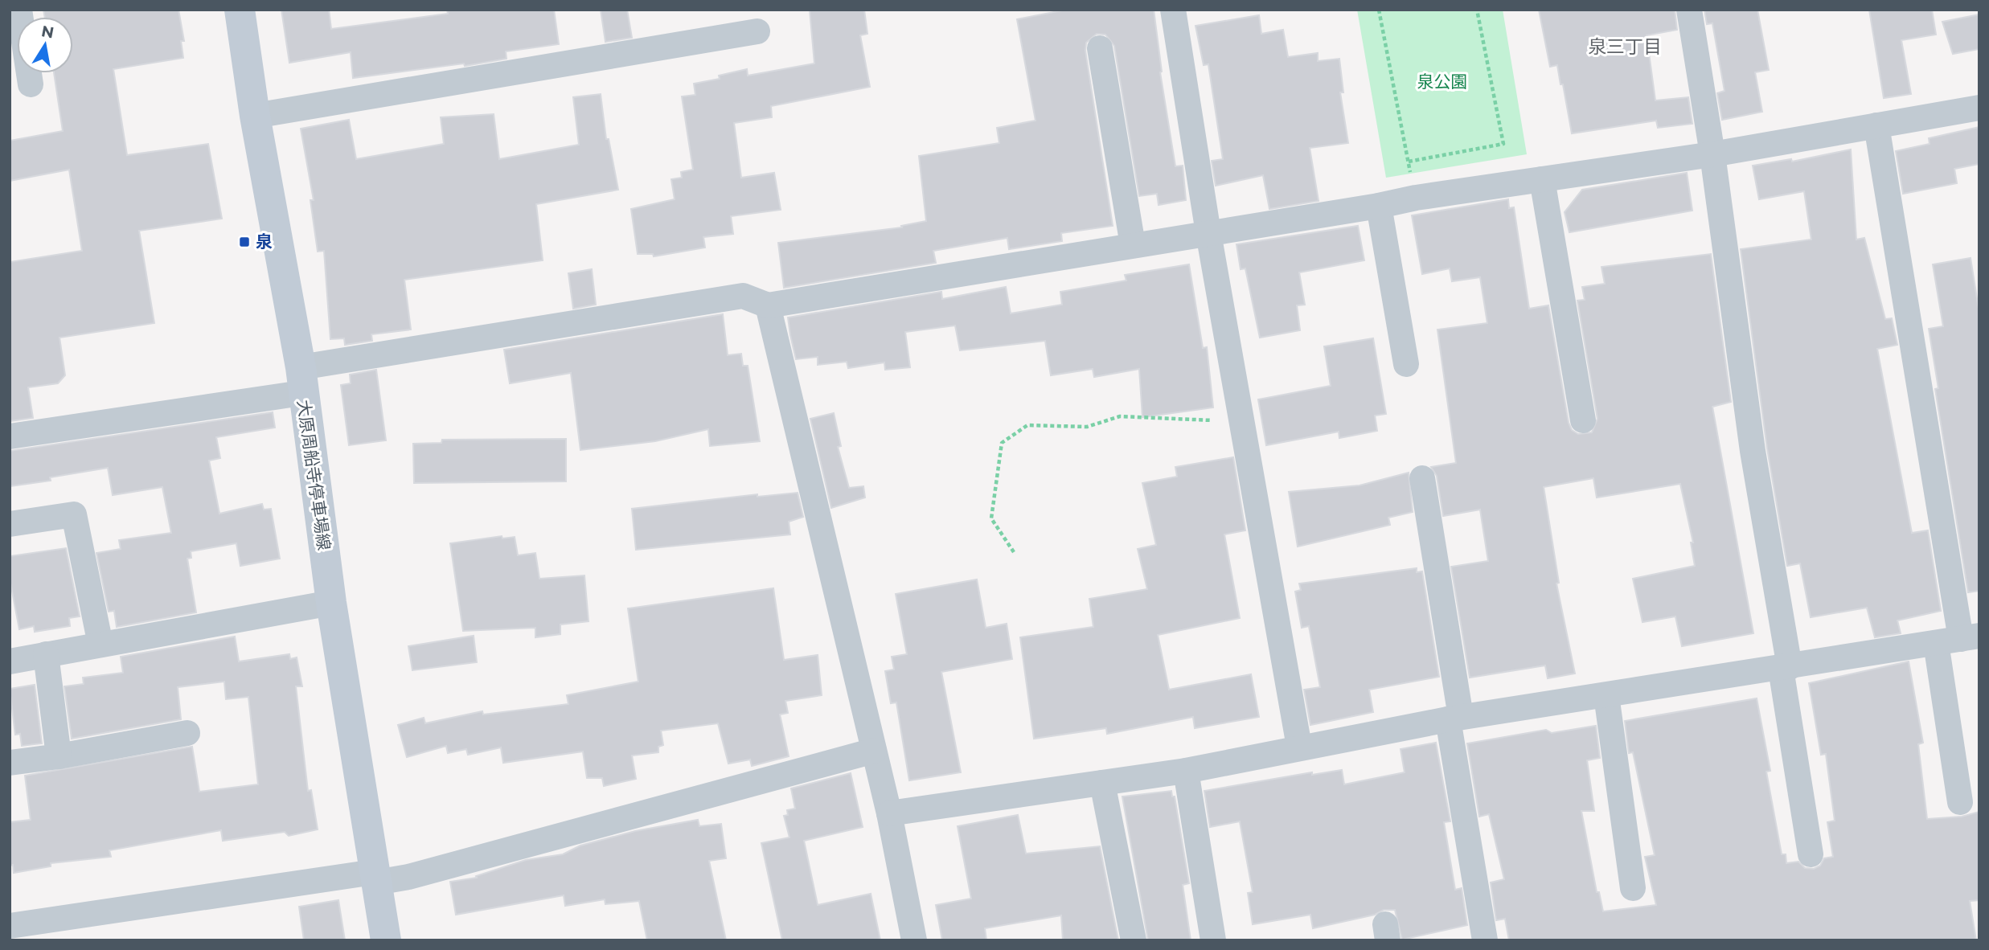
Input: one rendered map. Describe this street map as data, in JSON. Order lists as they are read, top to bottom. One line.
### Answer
{"streets":{"main road":["大原周船寺停車場線"]},"districts":["泉三丁目"],"parks":["泉公園"],"places":{"transit":["泉"]},"north":"top"}
